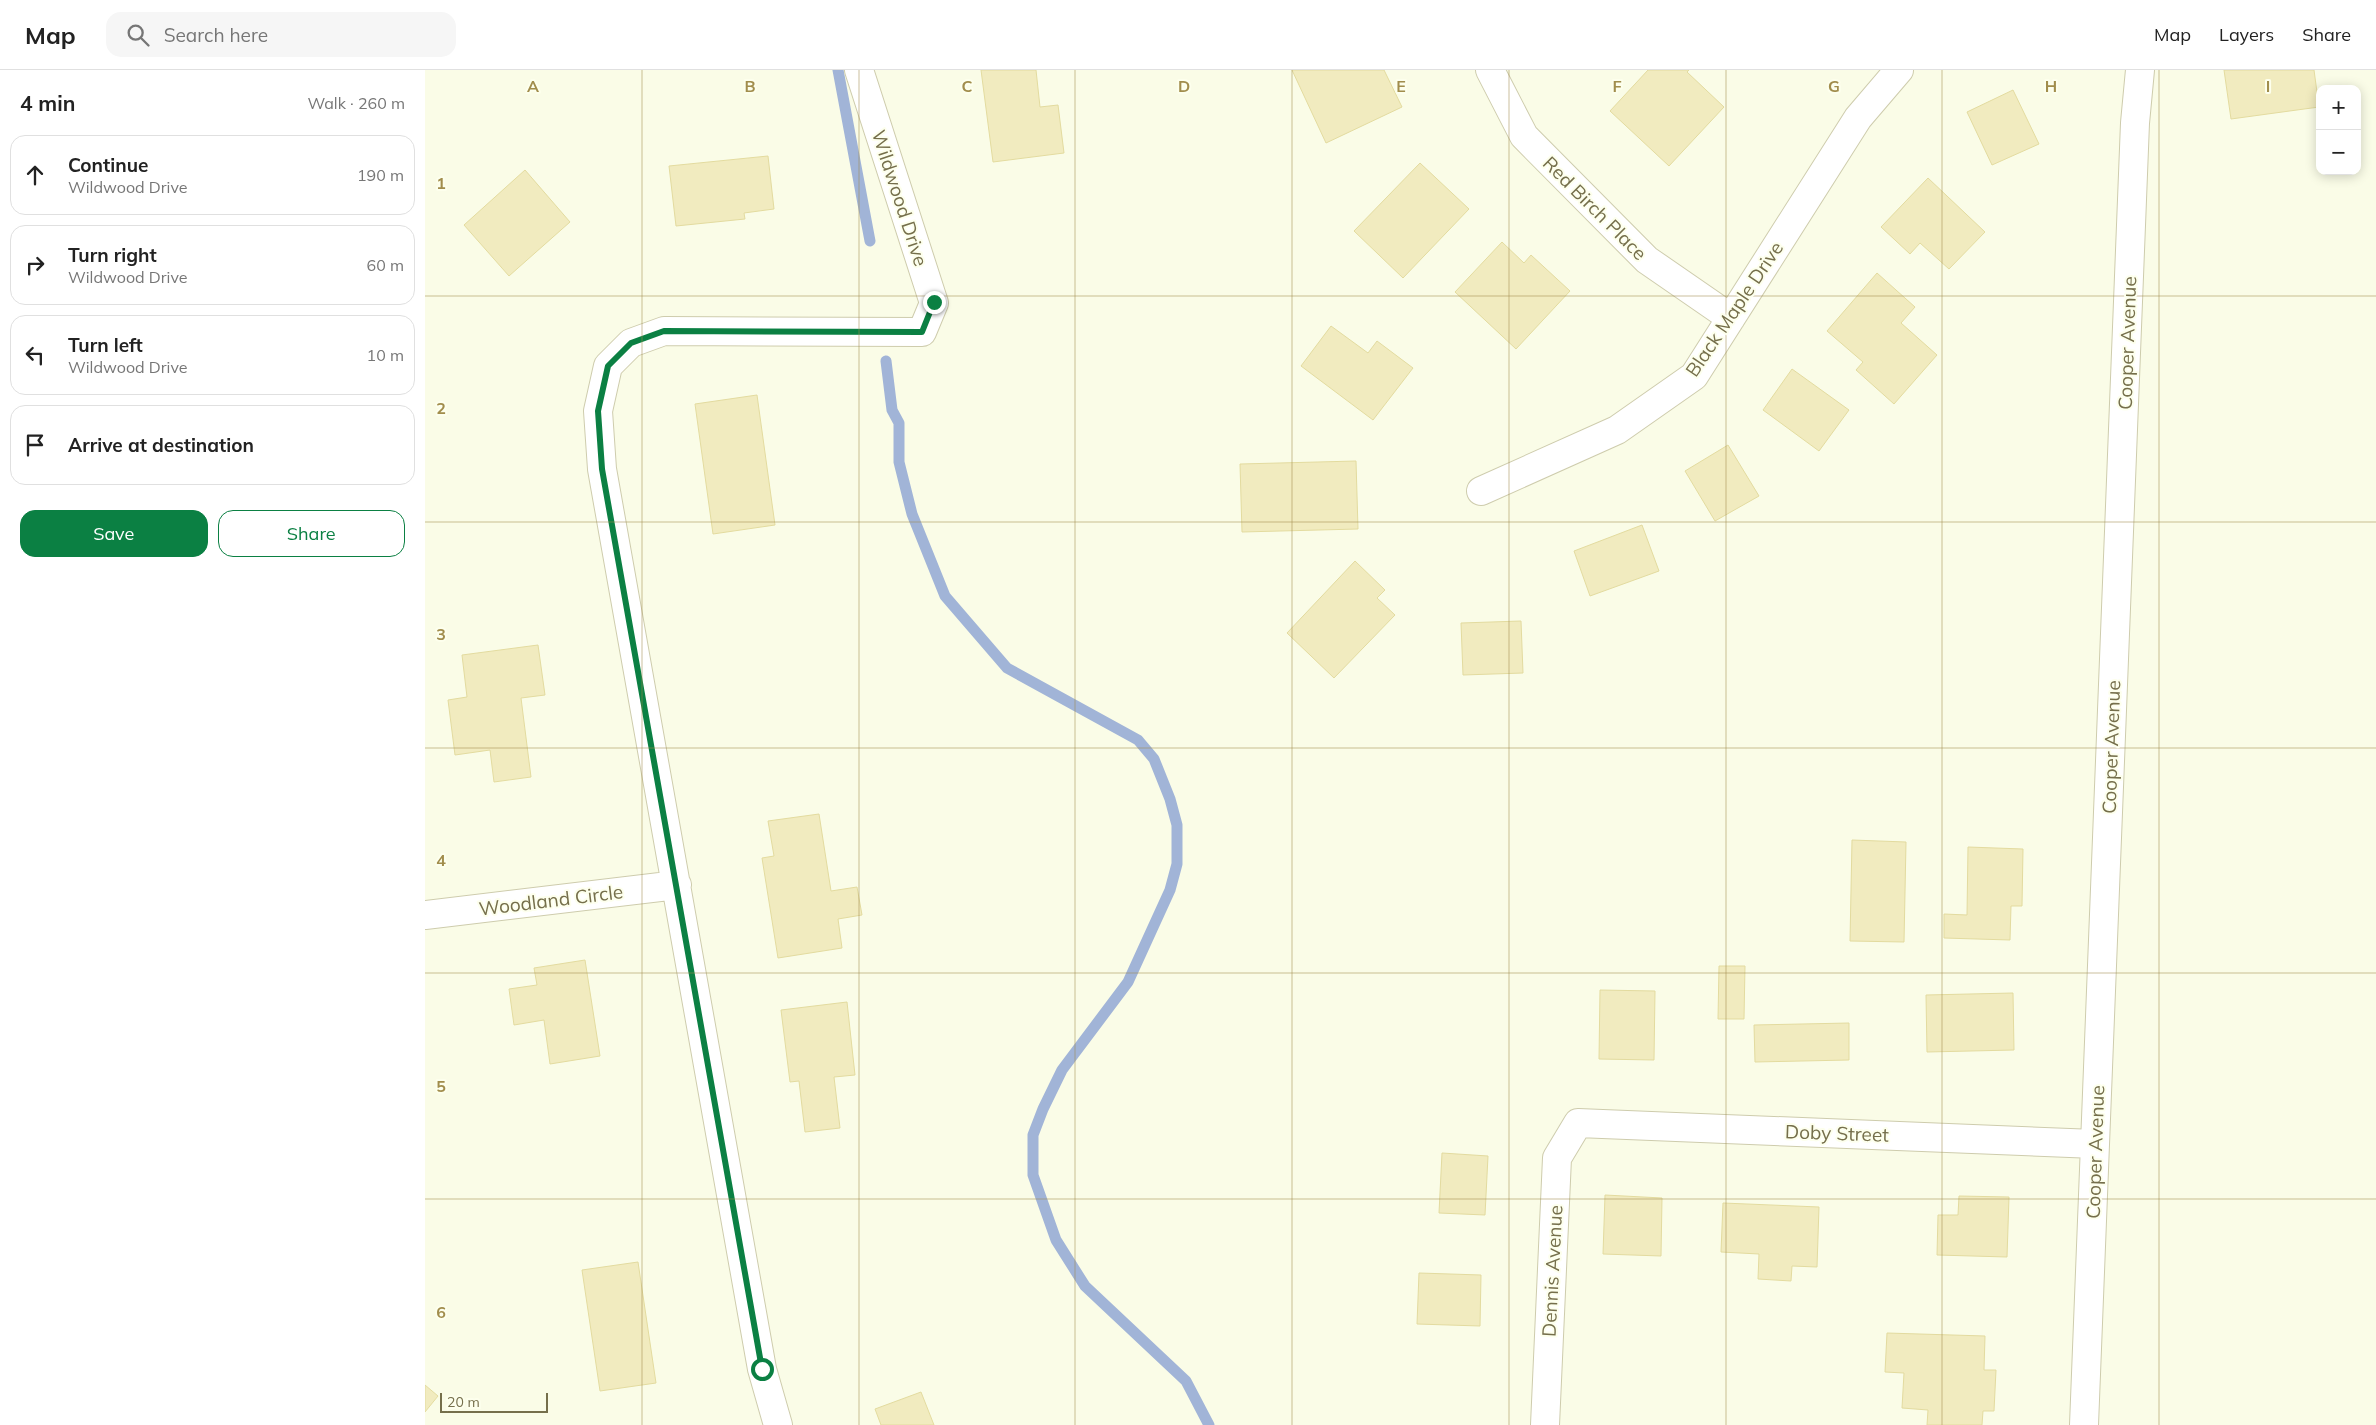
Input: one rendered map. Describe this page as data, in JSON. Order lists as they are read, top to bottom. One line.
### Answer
{"streets":{"street":["Wildwood Drive","Red Birch Place","Black Maple Drive","Cooper Avenue","Woodland Circle","Doby Street","Dennis Avenue"]},"crossings":[["Wildwood Drive","Woodland Circle"],["Red Birch Place","Black Maple Drive"],["Cooper Avenue","Doby Street"],["Doby Street","Dennis Avenue"]],"scale_bar":"20 m","page":{"header":"Map","search":"Search here","nav":["Map","Layers","Share"],"heading":["4 min","Walk · 260 m"],"map_buttons":["+","−"],"list":[["Continue","Wildwood Drive","190 m"],["Turn right","Wildwood Drive","60 m"],["Turn left","Wildwood Drive","10 m"],"Arrive at destination"],"buttons":["Save","Share"],"scale":"20 m"},"grid":{"columns":["A","B","C","D","E","F","G","H","I"],"rows":["1","2","3","4","5","6"]}}
